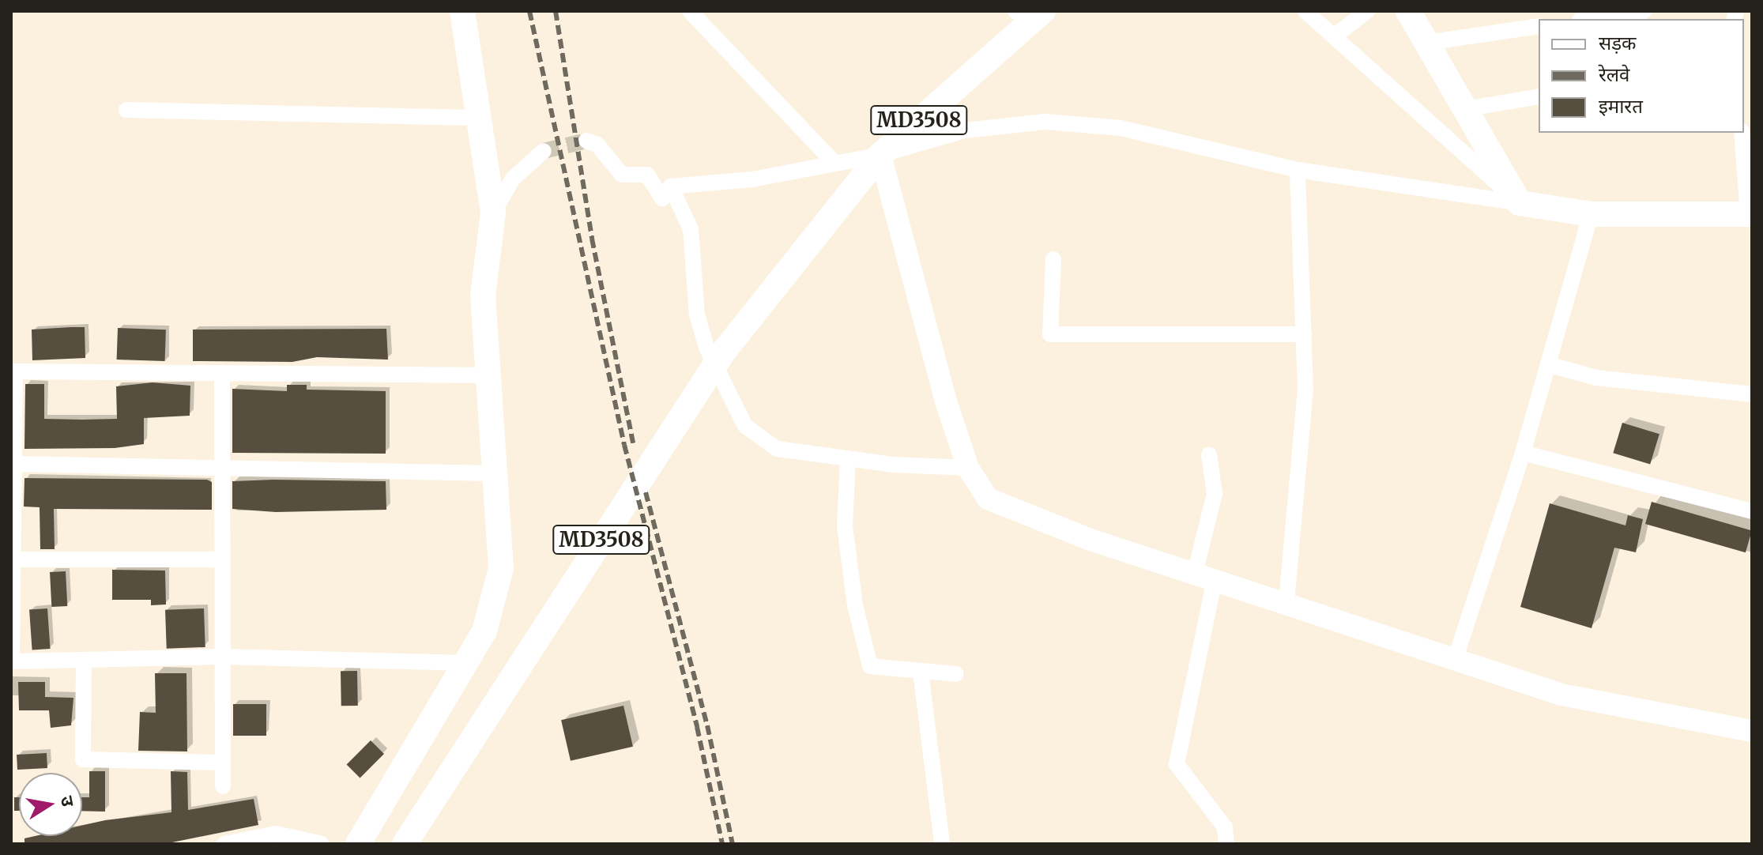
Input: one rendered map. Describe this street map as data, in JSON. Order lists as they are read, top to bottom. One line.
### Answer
{"streets":{"main road":["MD3508"]},"legend":["सड़क","रेलवे","इमारत"],"north":"right"}
